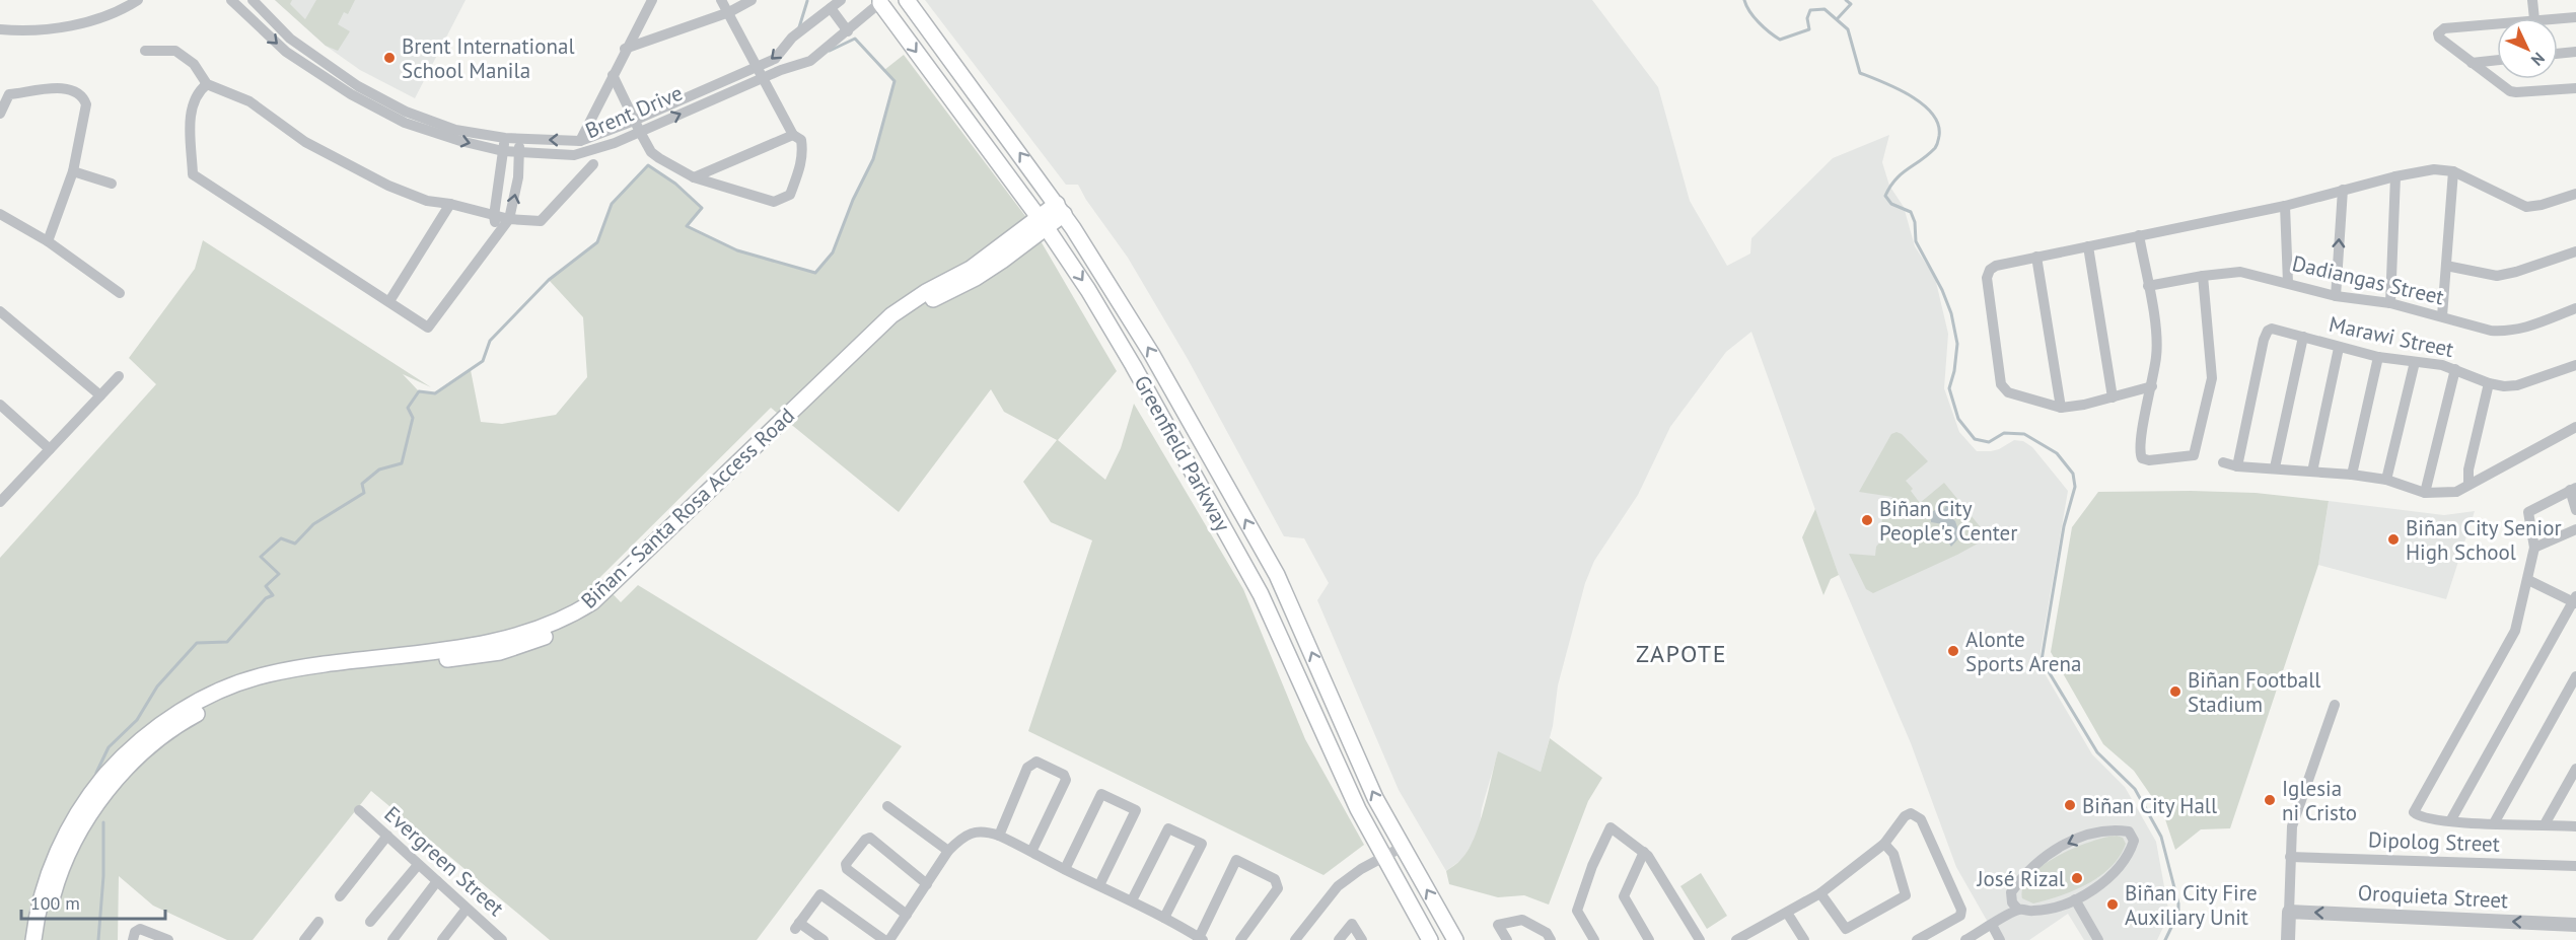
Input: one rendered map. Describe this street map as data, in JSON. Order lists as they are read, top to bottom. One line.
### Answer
{"streets":{"main road":["Greenfield Parkway","Biñan - Santa Rosa Access Road"],"street":["Brent Drive","Dadiangas Street","Marawi Street","Dipolog Street","Evergreen Street","Oroquieta Street"]},"crossings":[["Brent Drive","Greenfield Parkway"],["Greenfield Parkway","Biñan - Santa Rosa Access Road"]],"districts":["ZAPOTE"],"places":["Brent International School Manila","Biñan City People's Center","Biñan City Senior High School","Alonte Sports Arena","Biñan Football Stadium","Iglesia ni Cristo","Biñan City Hall","José Rizal","Biñan City Fire Auxiliary Unit"],"scale_bar":"100 m","north":"bottom right"}
